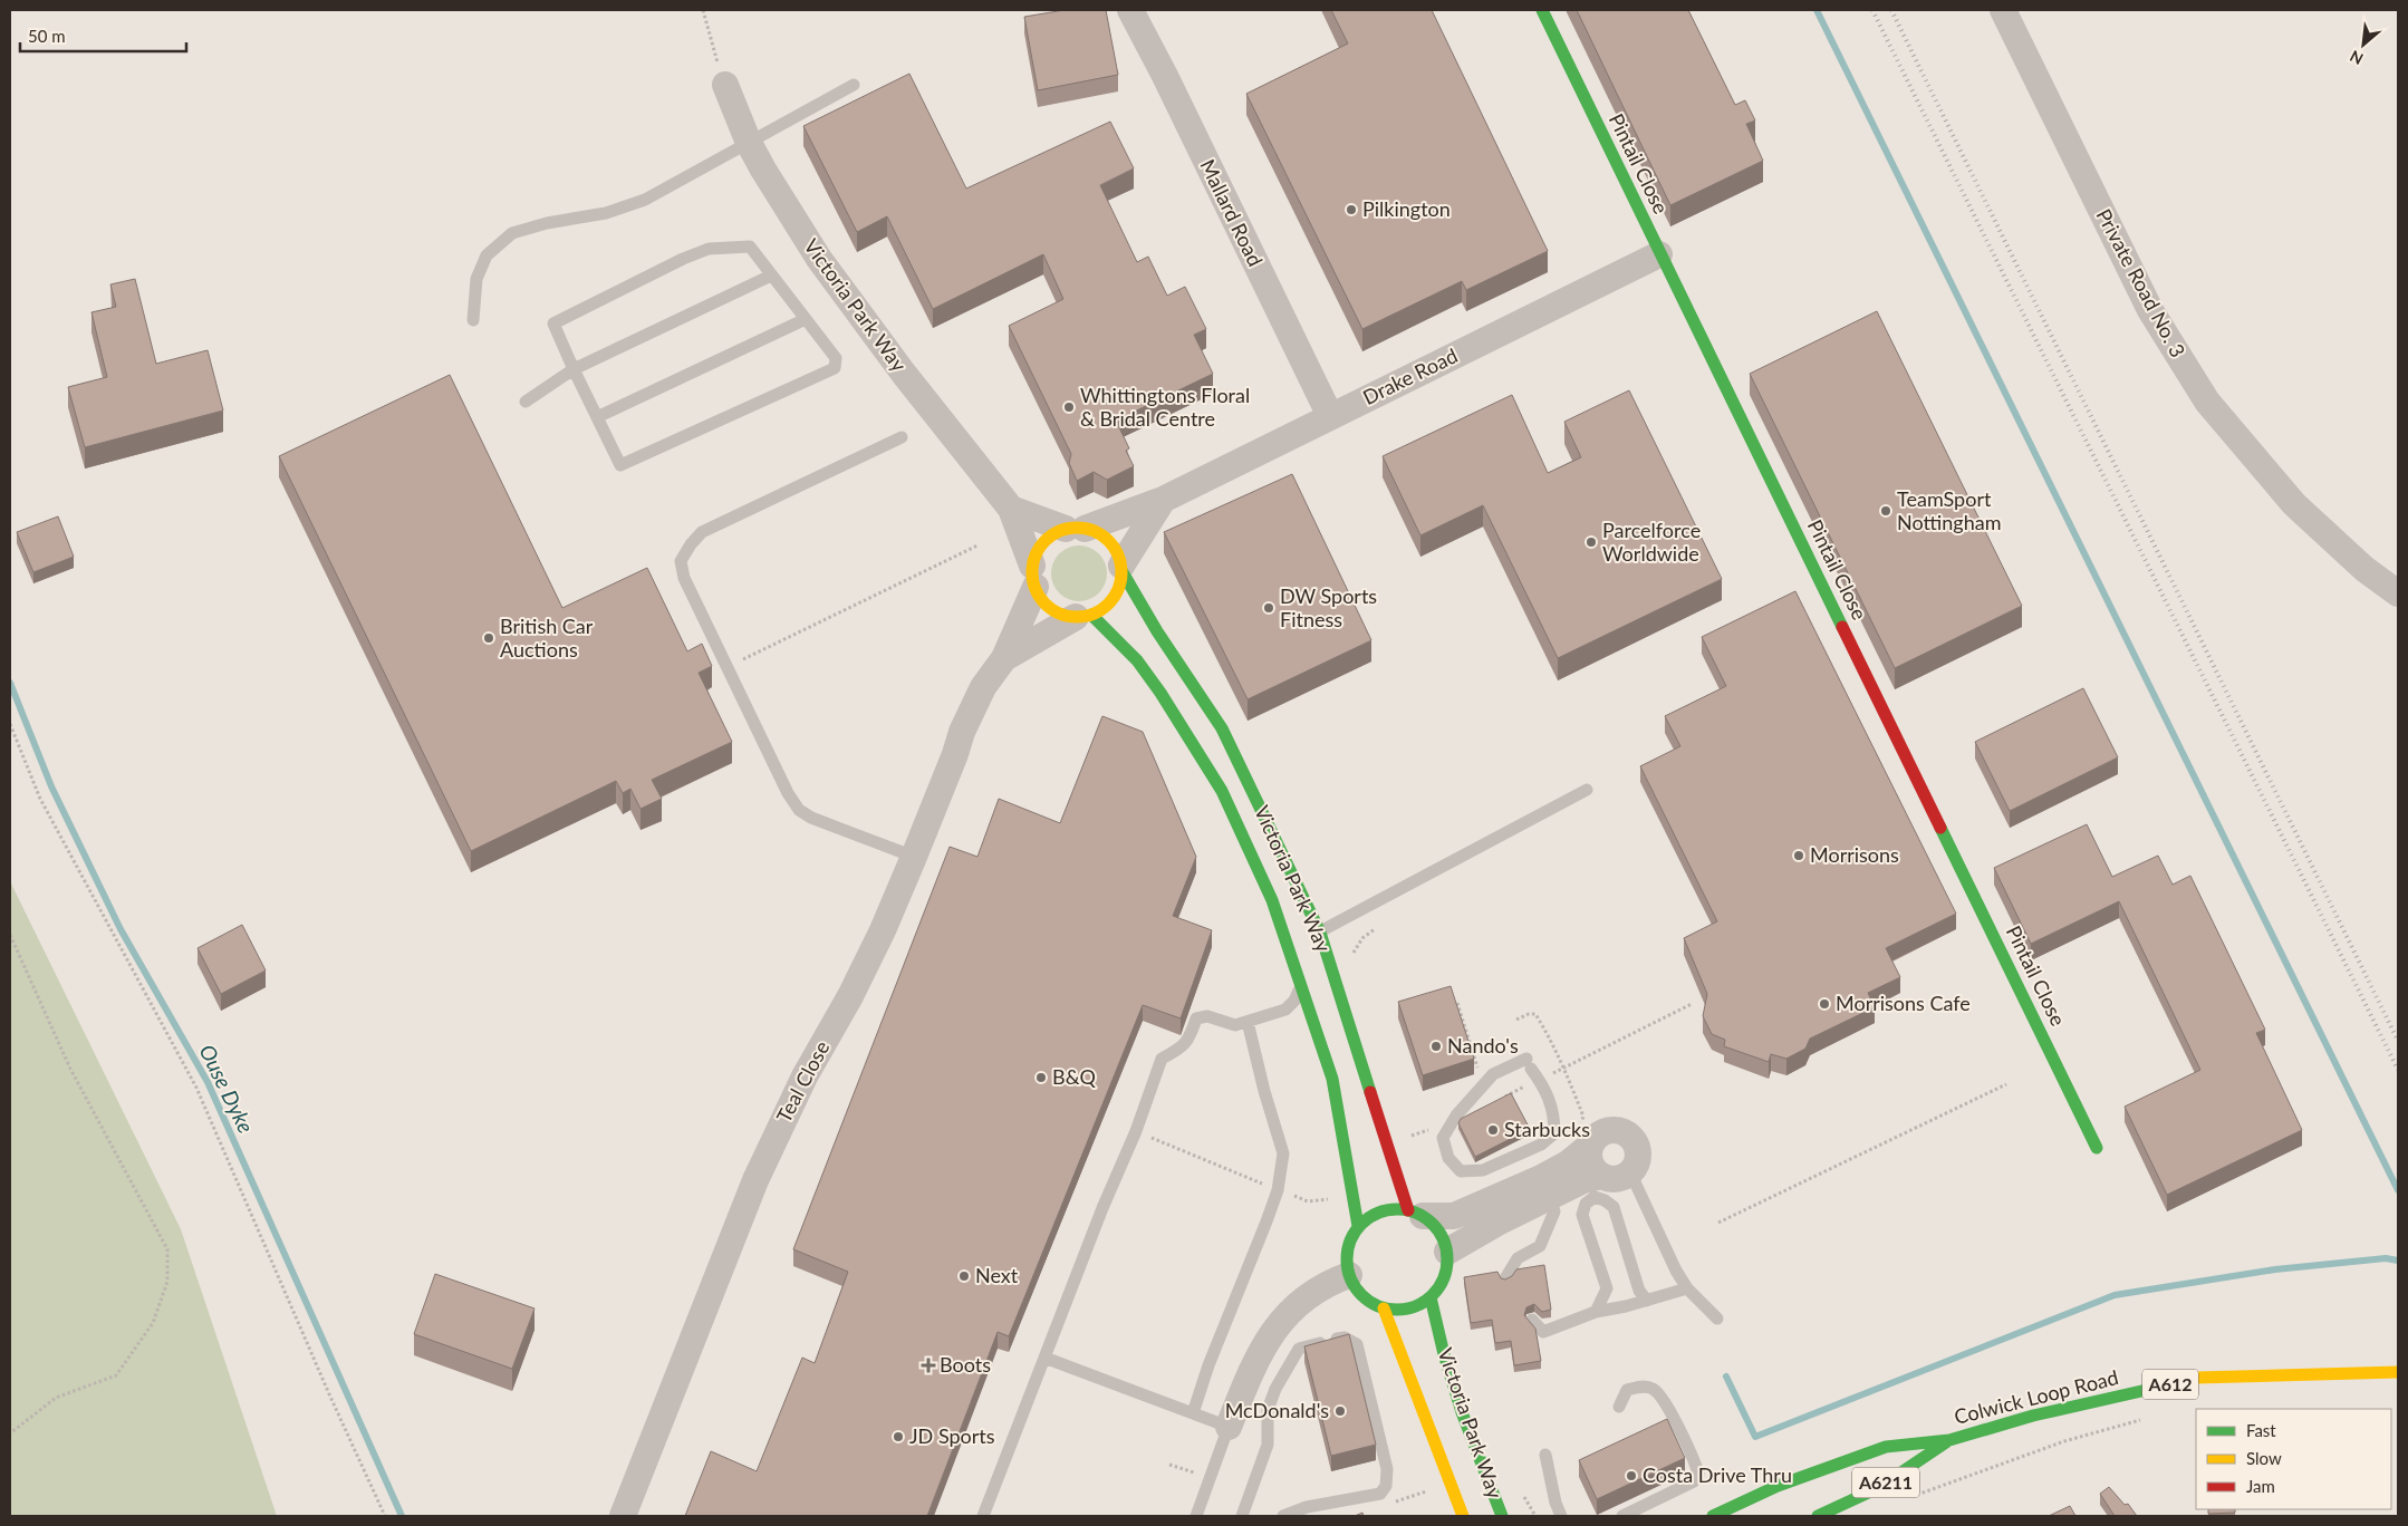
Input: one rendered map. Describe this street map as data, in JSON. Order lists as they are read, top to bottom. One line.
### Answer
{"streets":{"street":["Pintail Close","Mallard Road","Private Road No. 3","Victoria Park Way","Drake Road","Teal Close","A612","Colwick Loop Road","A6211"]},"crossings":[["Pintail Close","Drake Road"],["Mallard Road","Drake Road"],["Victoria Park Way","Drake Road"],["Victoria Park Way","Teal Close"],["Drake Road","Teal Close"]],"water":["Ouse Dyke"],"places":{"other":["Pilkington","Whittingtons Floral & Bridal Centre","TeamSport Nottingham","Parcelforce Worldwide","DW Sports Fitness","British Car Auctions","Morrisons","Morrisons Cafe","Nando's","B&Q","Starbucks","Next","McDonald's","JD Sports","Costa Drive Thru"],"health":["Boots"]},"legend":["Fast","Slow","Jam"],"scale_bar":"50 m","north":"bottom left"}
